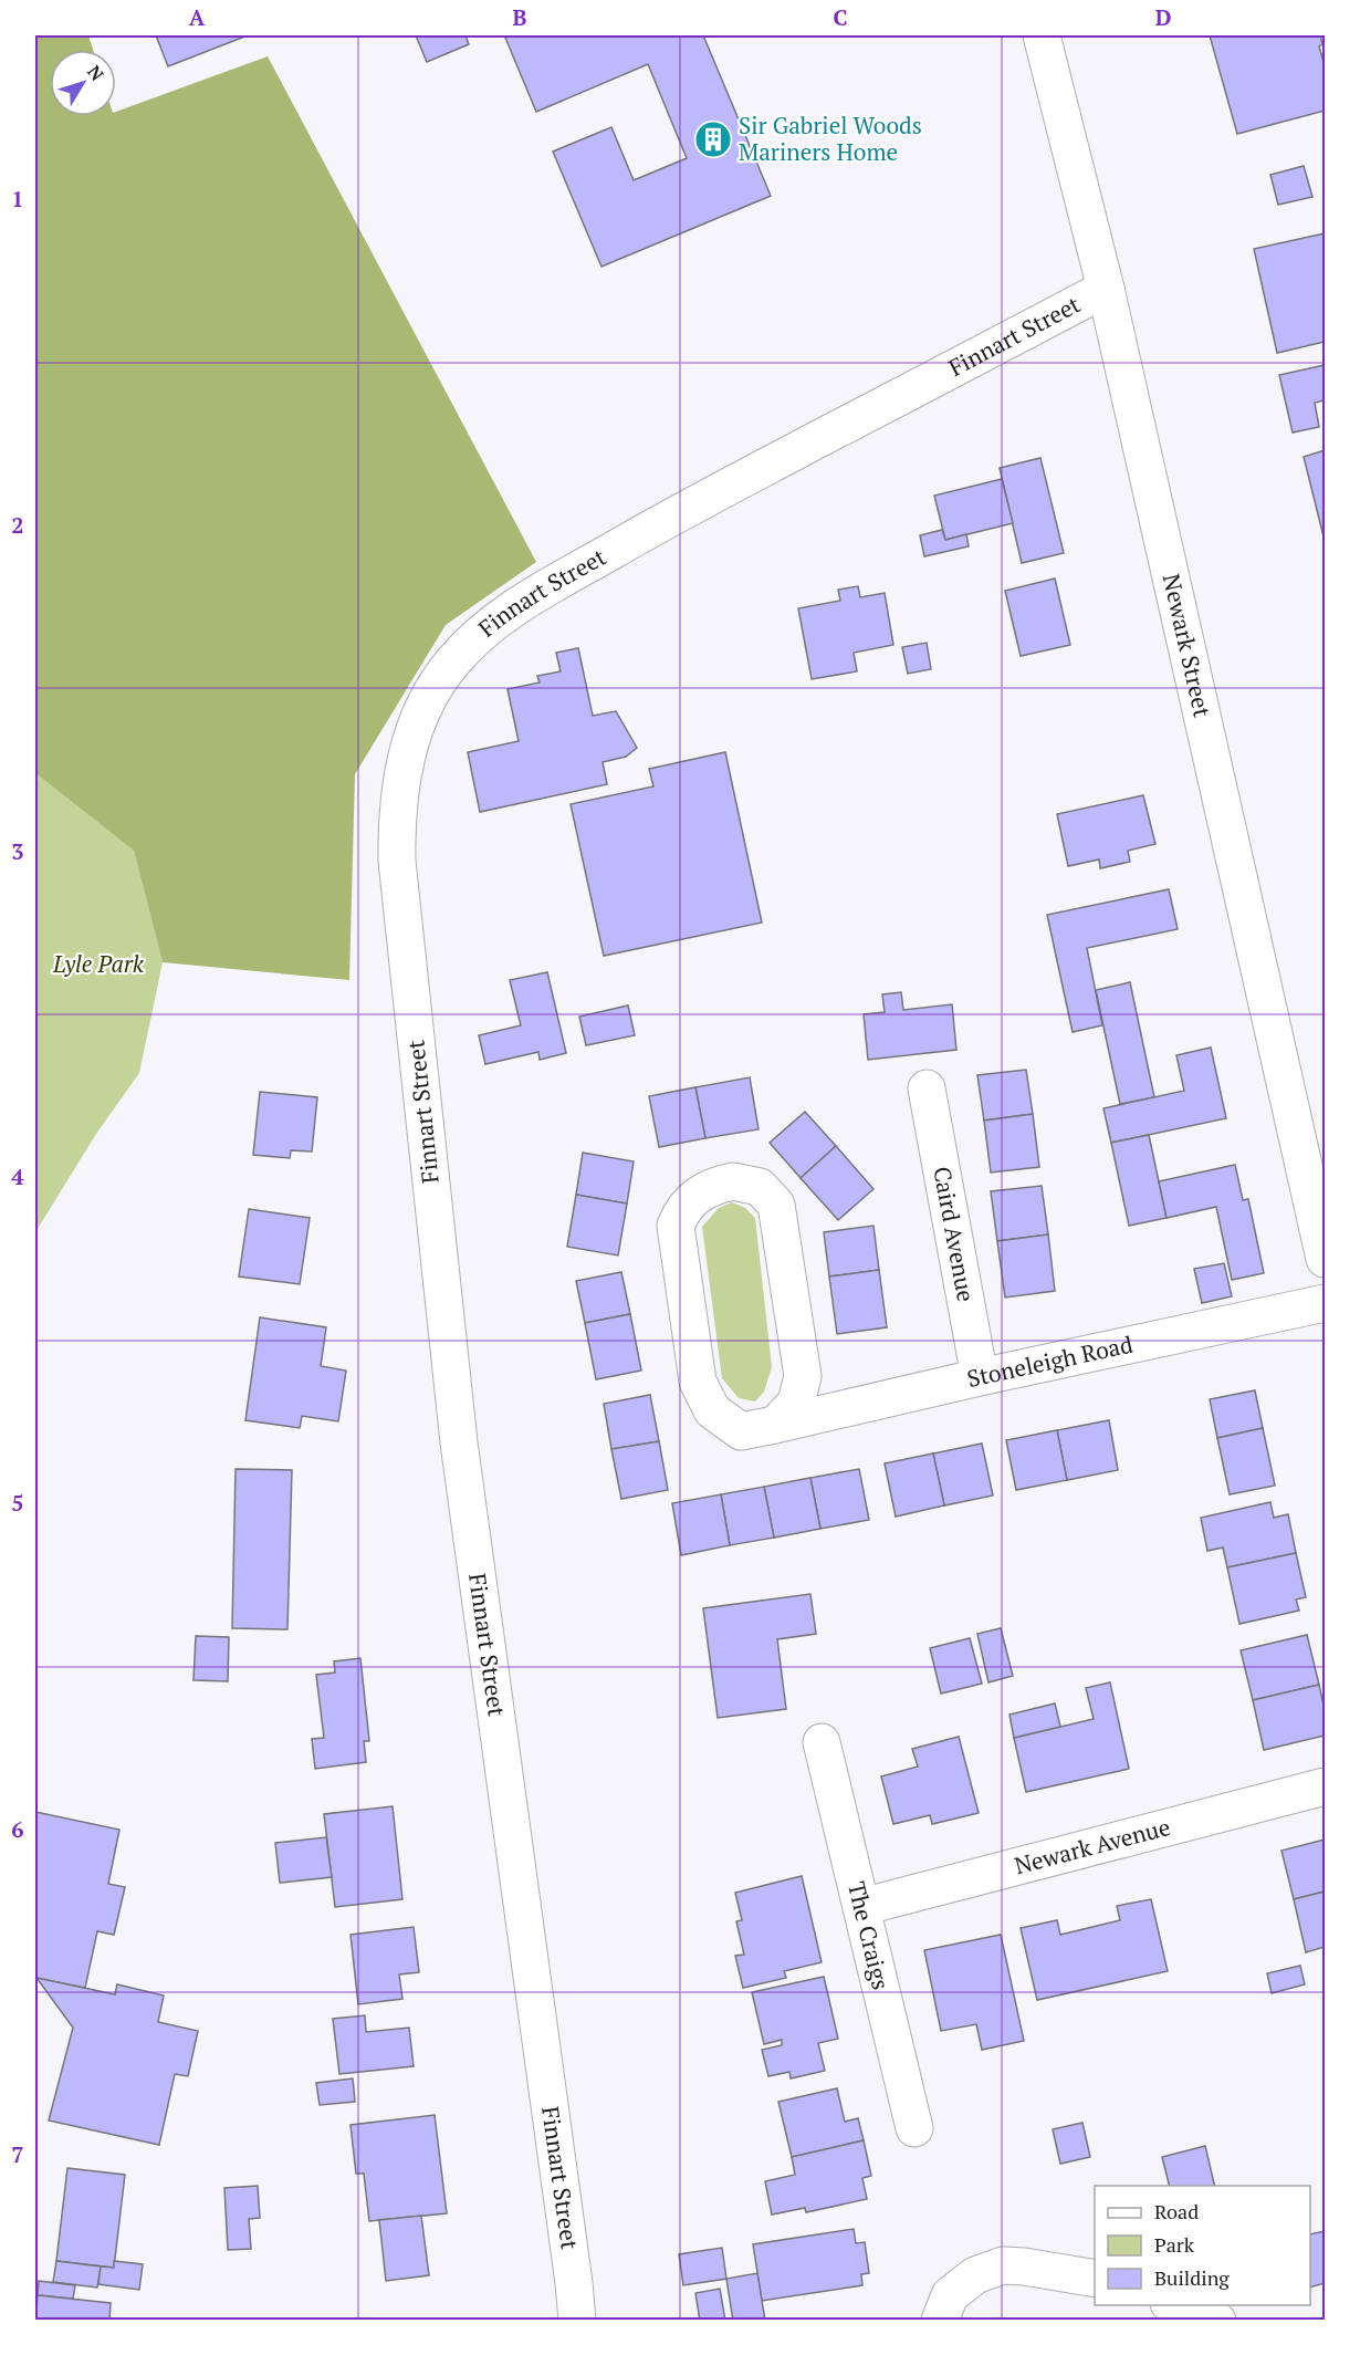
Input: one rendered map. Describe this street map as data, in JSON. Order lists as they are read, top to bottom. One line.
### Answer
{"streets":{"street":["Finnart Street","Newark Street","Caird Avenue","Stoneleigh Road","Newark Avenue","The Craigs"]},"crossings":[["Finnart Street","Newark Street"],["Caird Avenue","Stoneleigh Road"],["Newark Avenue","The Craigs"]],"parks":["Lyle Park"],"places":{"building":["Sir Gabriel Woods Mariners Home"]},"legend":["Road","Park","Building"],"north":"top right","grid":{"columns":["A","B","C","D"],"rows":["1","2","3","4","5","6","7"]}}
